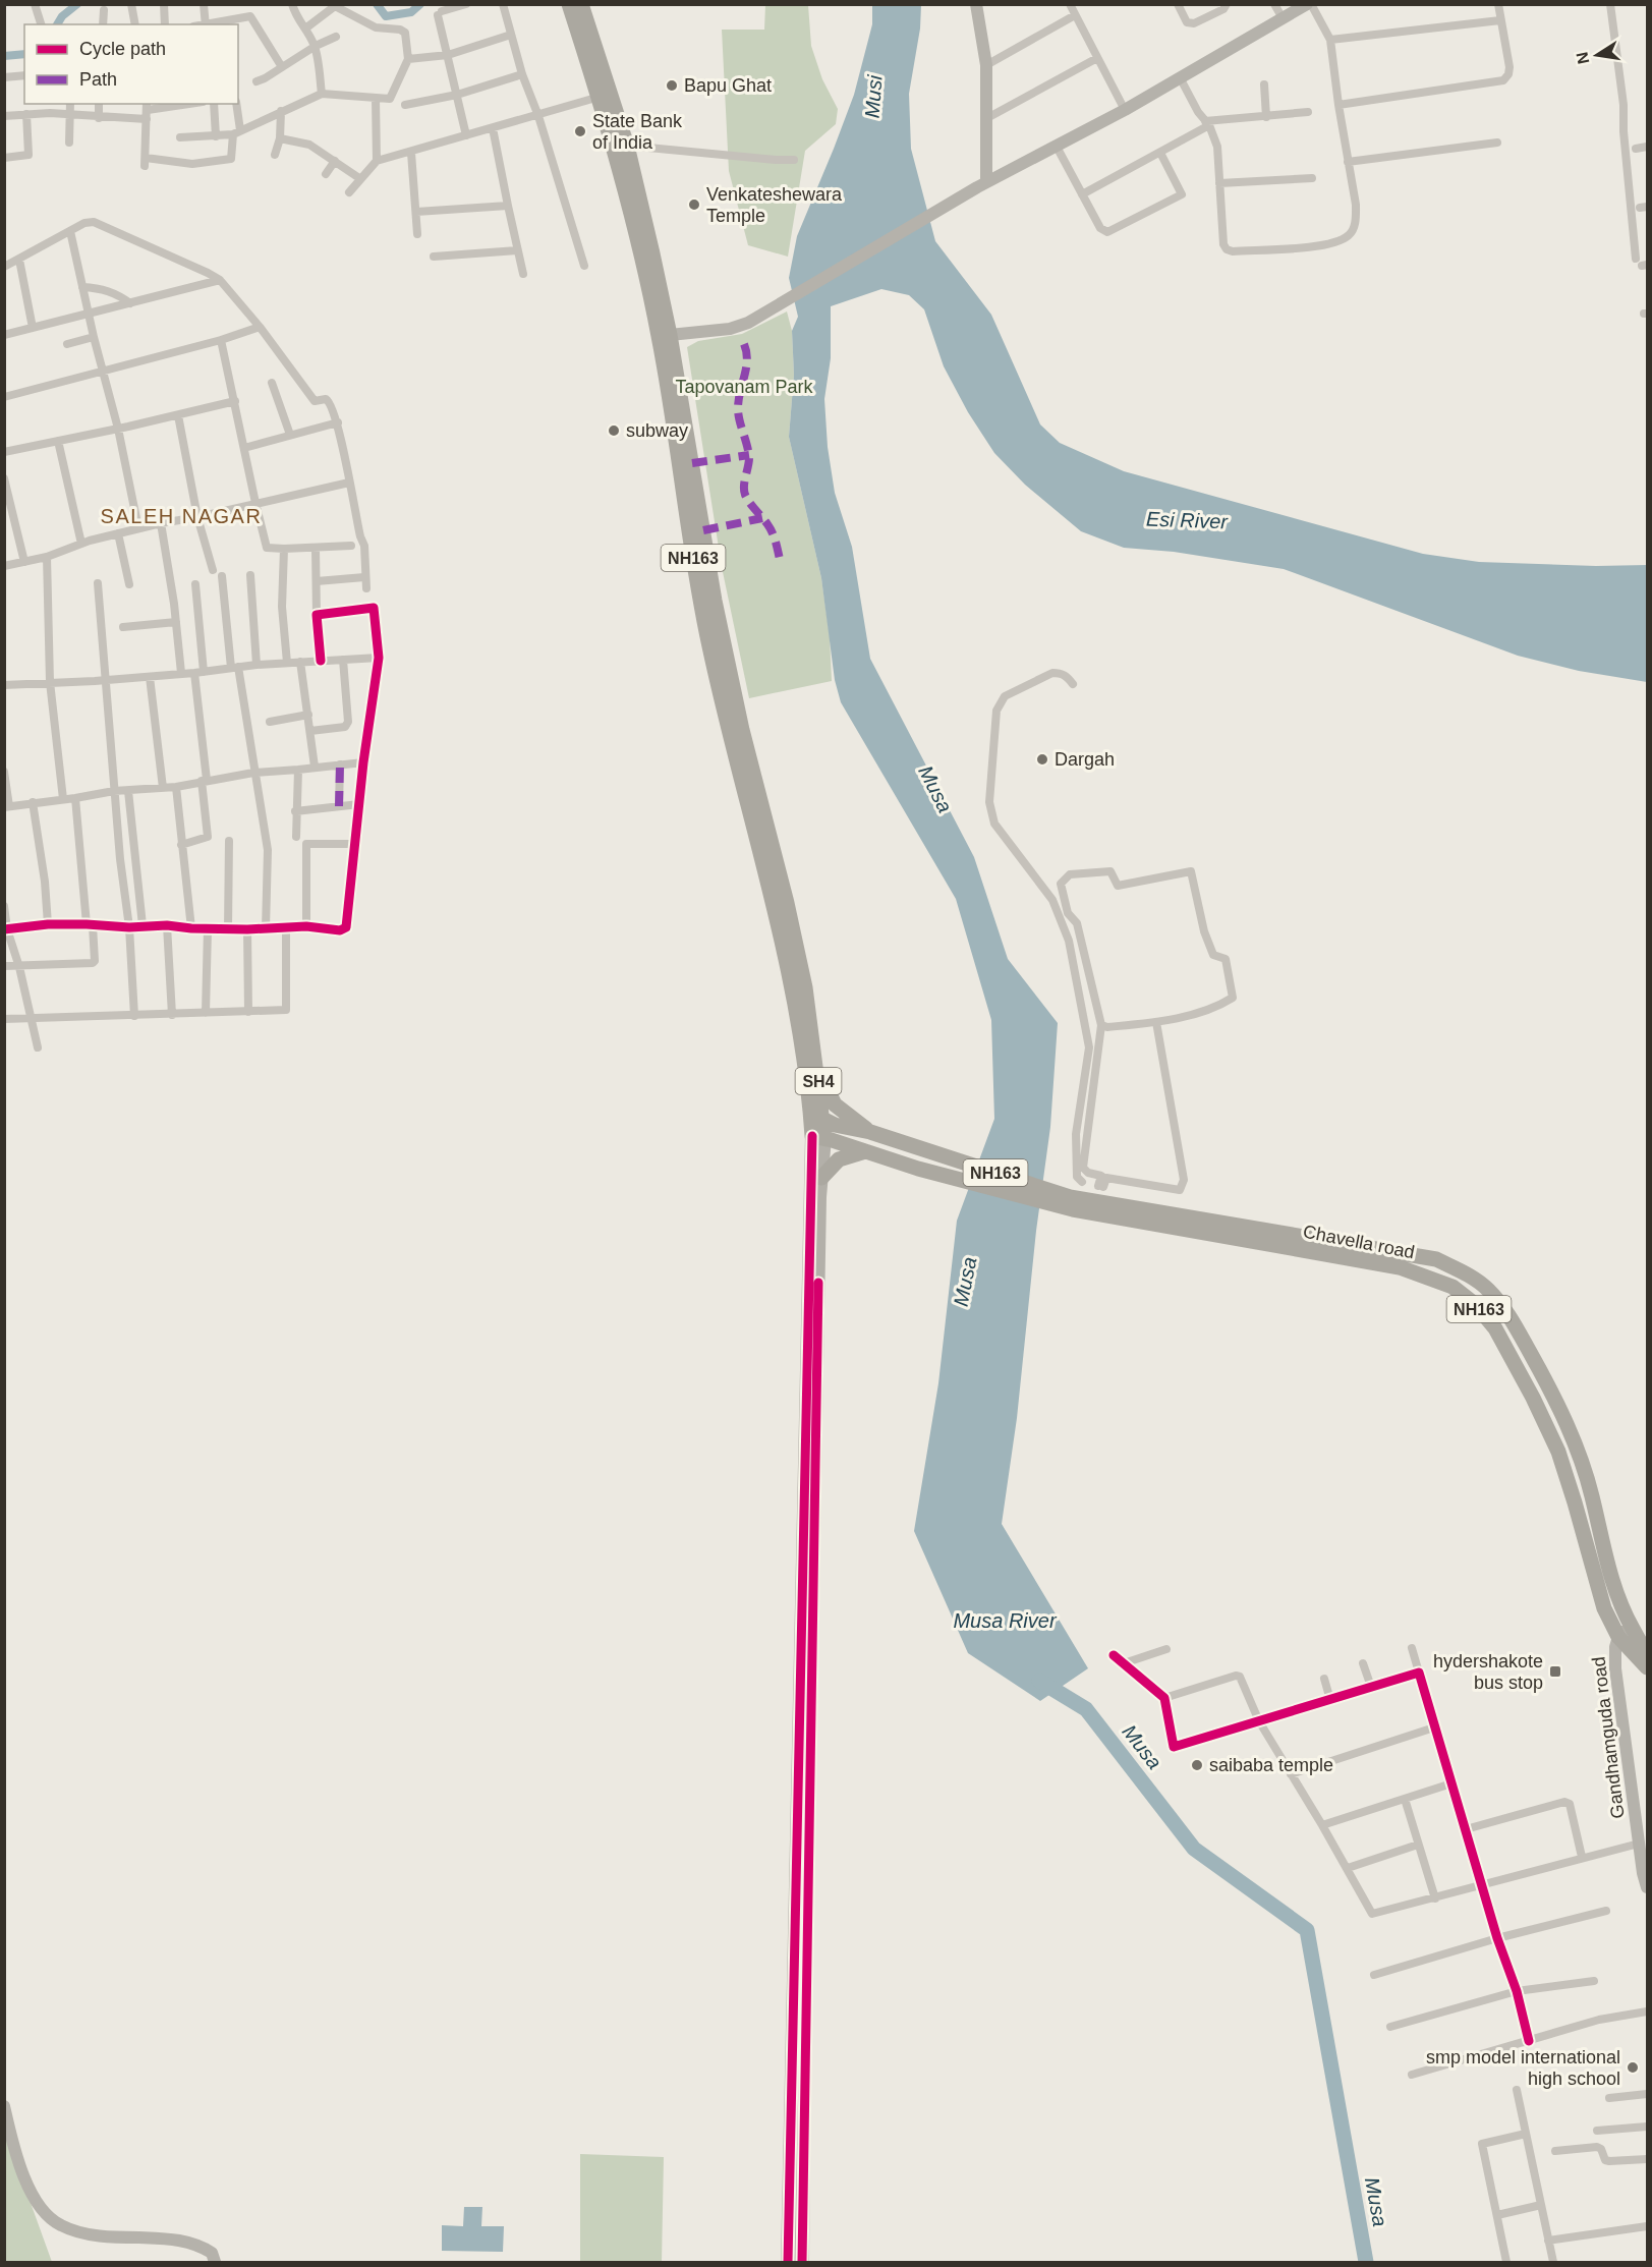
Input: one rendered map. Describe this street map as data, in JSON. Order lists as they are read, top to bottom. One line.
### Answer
{"streets":{"highway":["NH163","SH4","Chavella road"],"street":["Gandhamguda road"]},"crossings":[["NH163","SH4"],["NH163","Chavella road"],["SH4","Chavella road"],["Chavella road","Gandhamguda road"]],"districts":["SALEH NAGAR"],"water":["Musi","Esi River","Musa","Musa River"],"parks":["Tapovanam Park"],"places":{"other":["Bapu Ghat","State Bank of India","Venkateshewara Temple","subway","Dargah","saibaba temple","smp model international high school"],"transit":["hydershakote bus stop"]},"legend":["Cycle path","Path"],"north":"left"}
